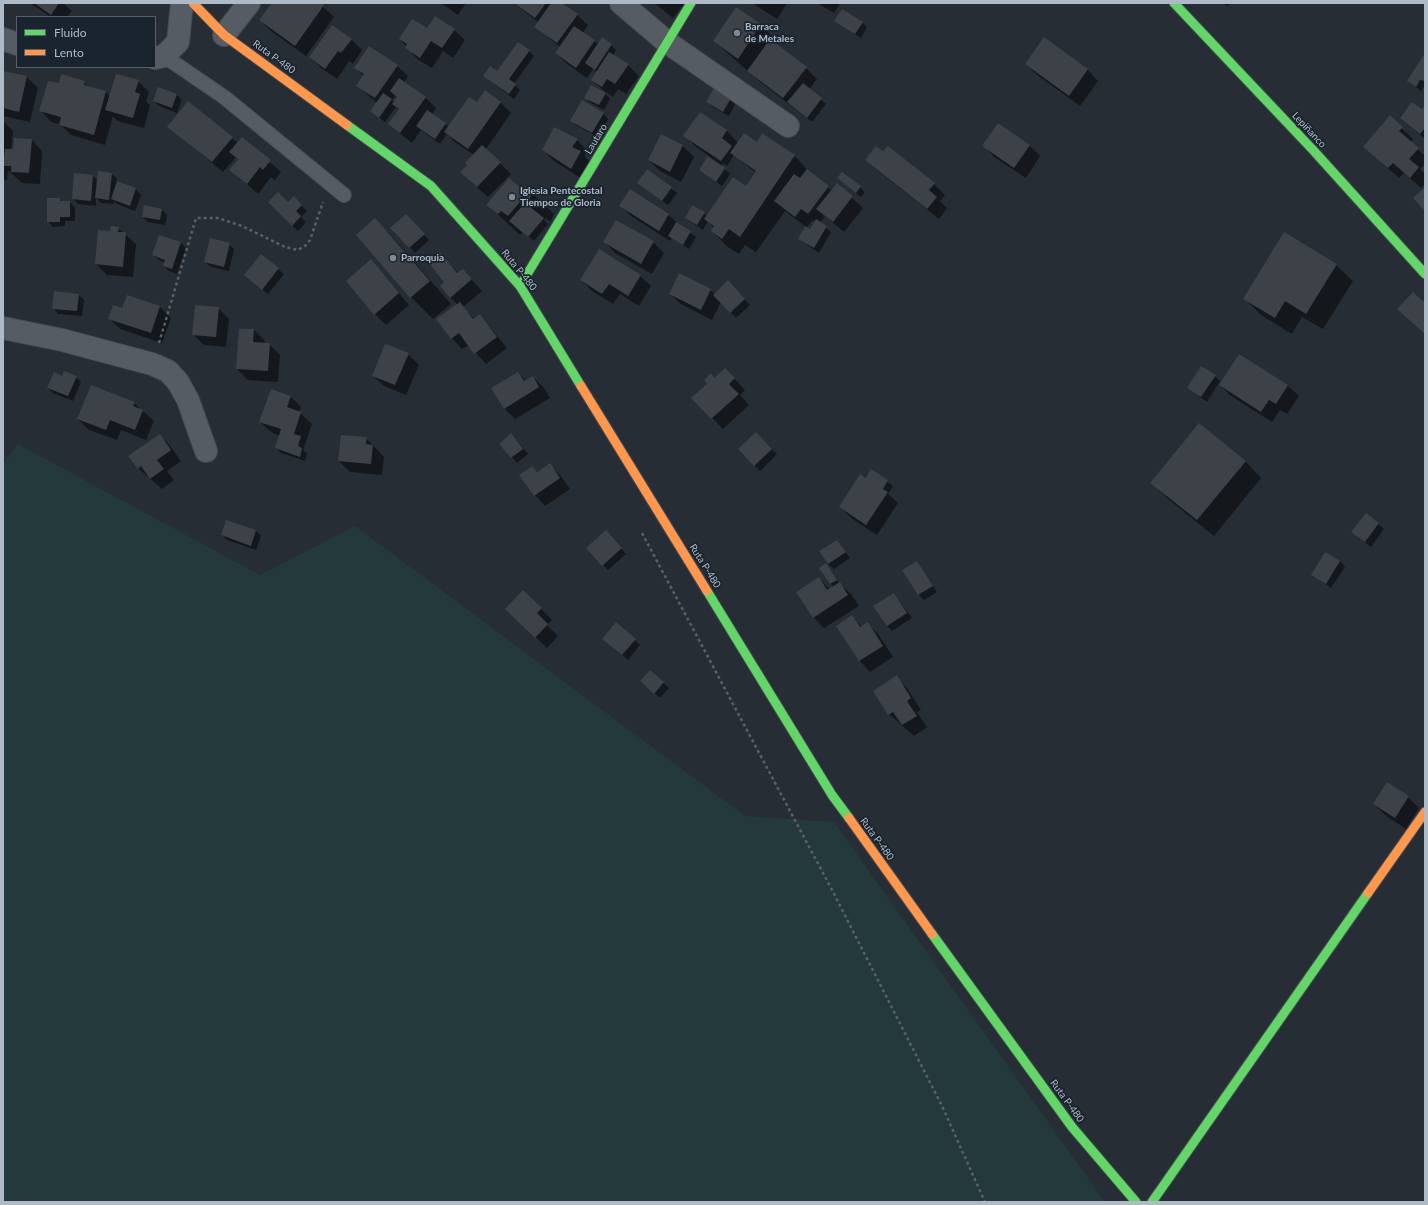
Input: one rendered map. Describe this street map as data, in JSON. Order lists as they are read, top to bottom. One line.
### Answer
{"streets":{"street":["Ruta P-480","Lepiñanco","Lautaro"]},"crossings":[["Ruta P-480","Lautaro"]],"places":["Barraca de Metales","Iglesia Pentecostal Tiempos de Gloria","Parroquia"],"legend":["Fluido","Lento"]}
